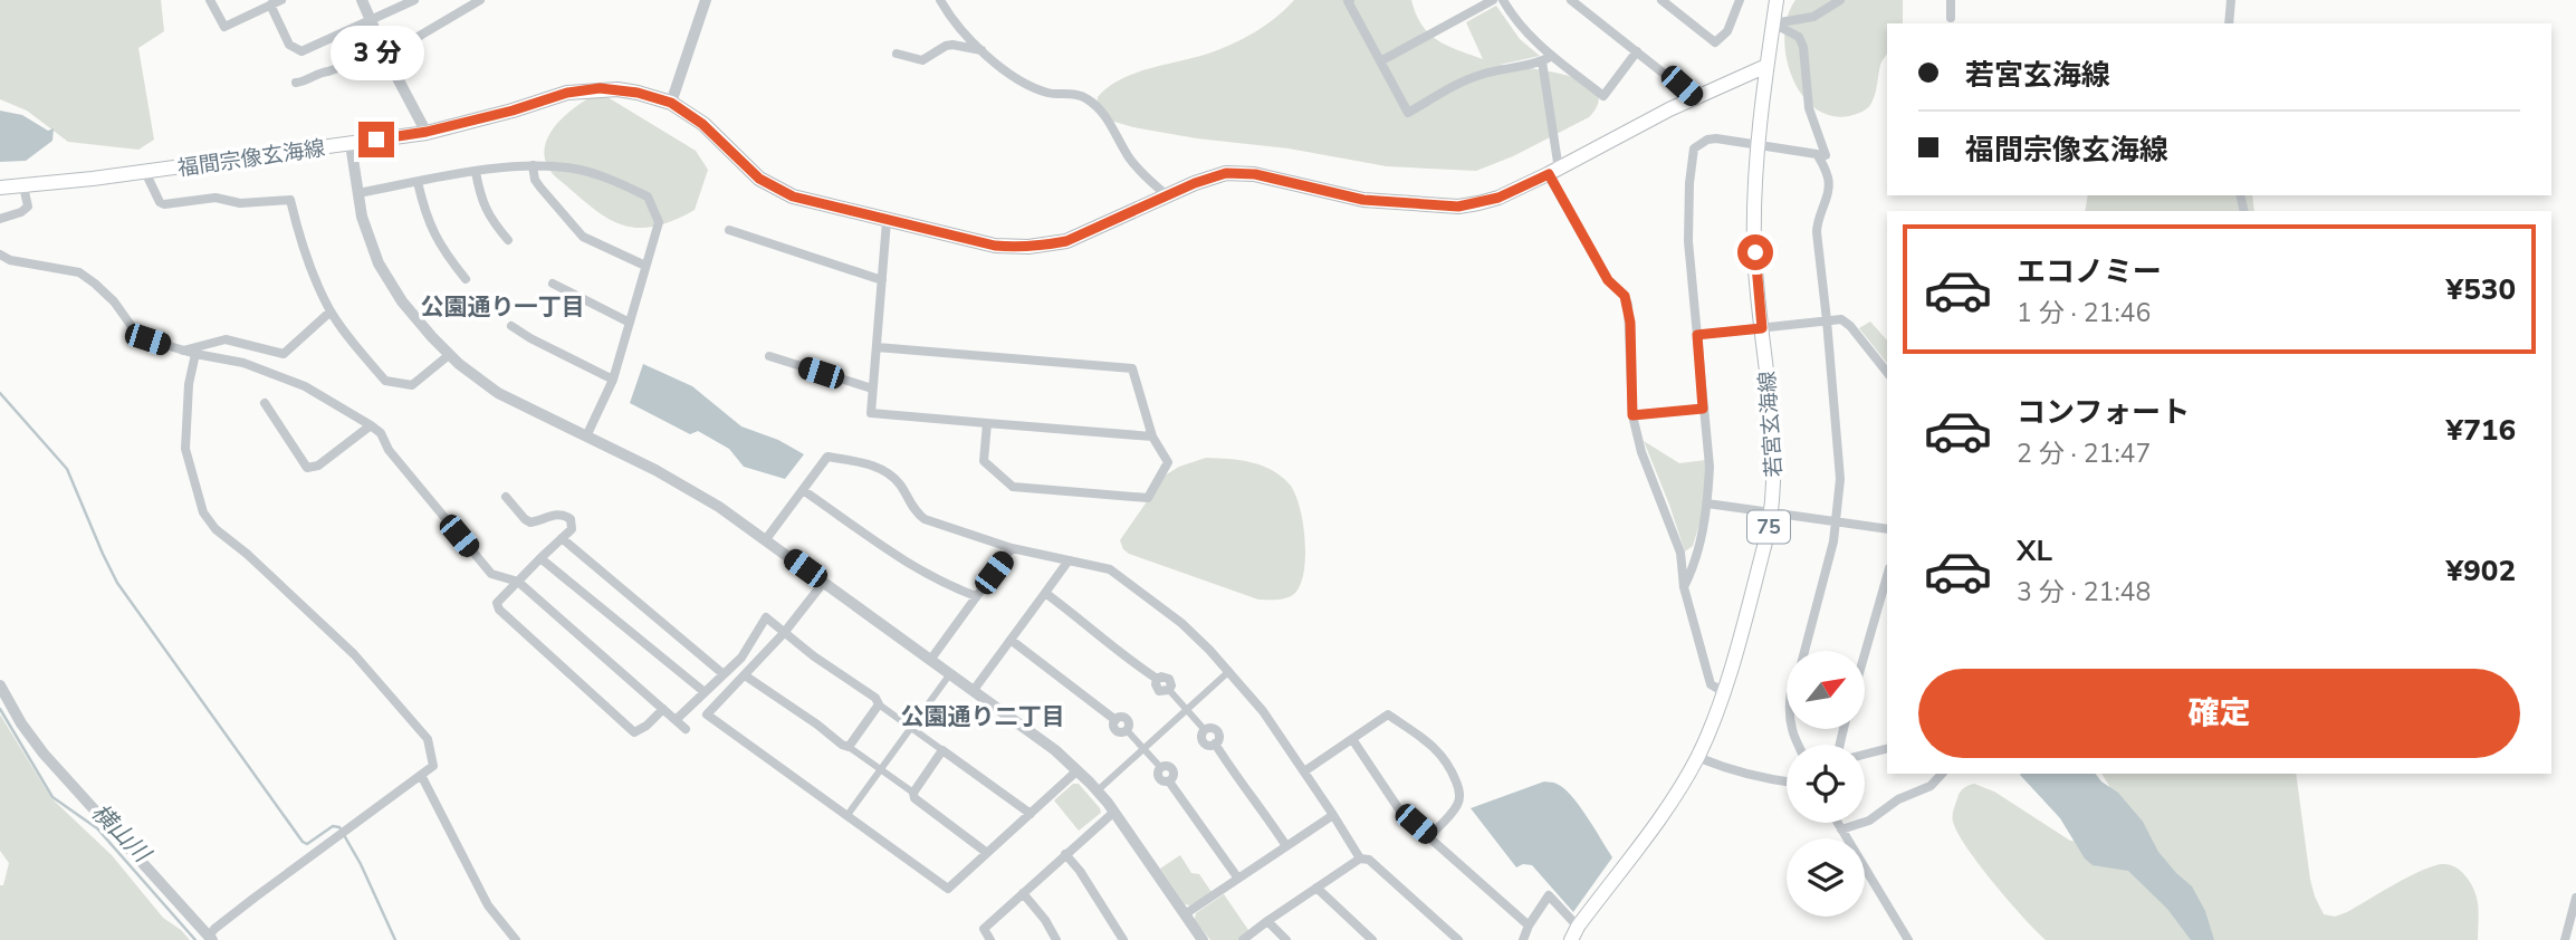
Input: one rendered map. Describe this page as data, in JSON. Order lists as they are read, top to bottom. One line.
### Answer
{"streets":{"main road":["福間宗像玄海線","若宮玄海線","75"]},"crossings":[["福間宗像玄海線","若宮玄海線"]],"districts":["公園通り一丁目","公園通り二丁目"],"water":["横山川"],"north":"top right","page":{"banner":["若宮玄海線","福間宗像玄海線"],"bubble":"3 分","list":[{"name":"エコノミー","note":"1 分 · 21:46","value":"¥530"},{"name":"コンフォート","note":"2 分 · 21:47","value":"¥716"},{"name":"XL","note":"3 分 · 21:48","value":"¥902"}],"buttons":"確定"}}
